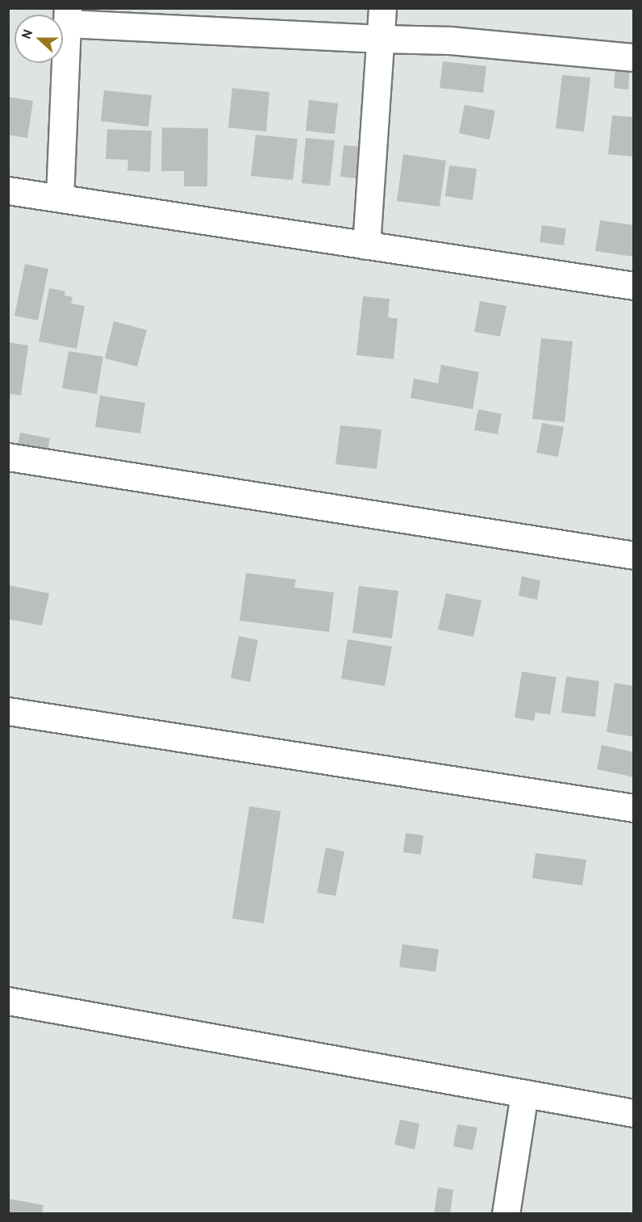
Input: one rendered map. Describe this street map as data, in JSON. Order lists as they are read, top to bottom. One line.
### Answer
{"north":"left"}
